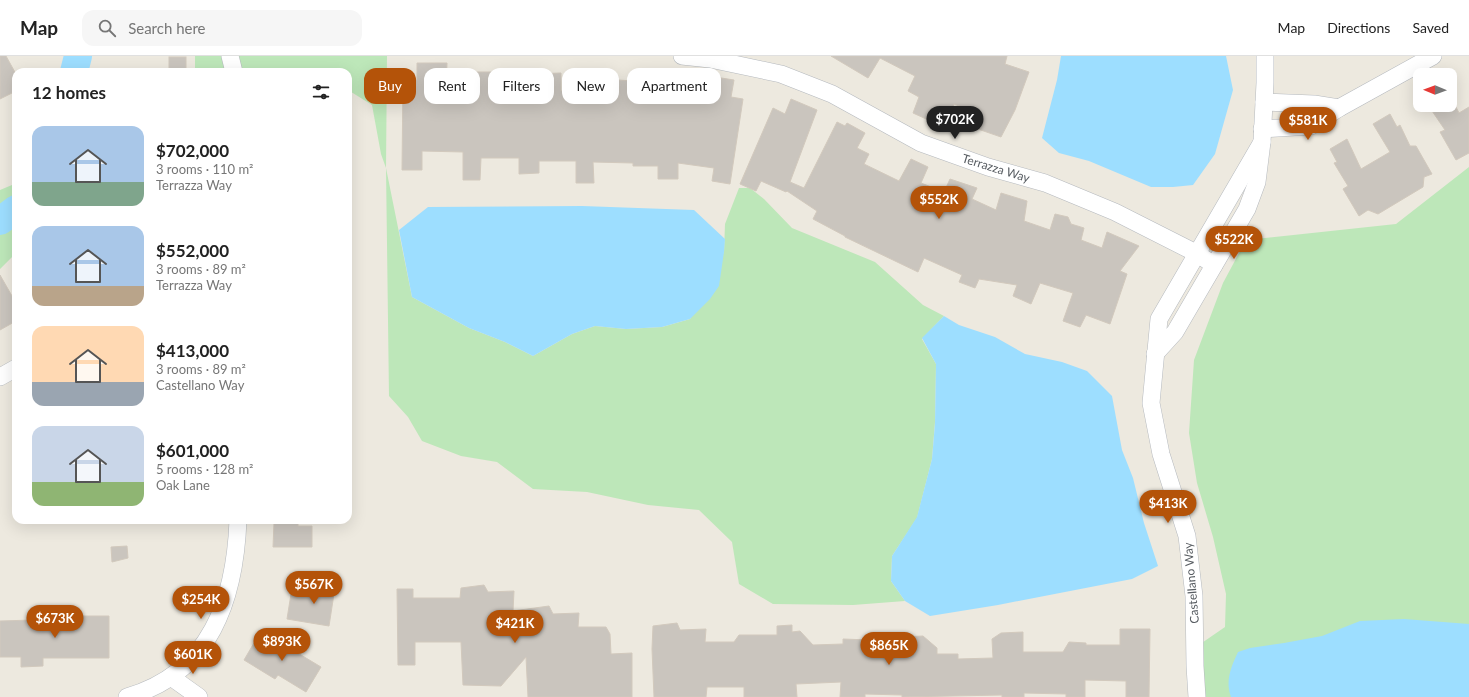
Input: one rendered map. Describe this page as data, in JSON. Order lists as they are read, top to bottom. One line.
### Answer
{"streets":{"street":["Terrazza Way","Castellano Way"]},"crossings":[["Terrazza Way","Castellano Way"]],"north":"left","page":{"header":"Map","search":"Search here","nav":["Map","Directions","Saved"],"chip":["Buy","Rent","Filters","New","Apartment"],"heading":"12 homes","price":["$702K","$581K","$552K","$522K","$413K","$567K","$254K","$673K","$421K","$893K","$865K","$601K"],"list":[{"name":"$702,000","note":"3 rooms · 110 m² · Terrazza Way"},{"name":"$552,000","note":"3 rooms · 89 m² · Terrazza Way"},{"name":"$413,000","note":"3 rooms · 89 m² · Castellano Way"},{"name":"$601,000","note":"5 rooms · 128 m² · Oak Lane"}]}}
